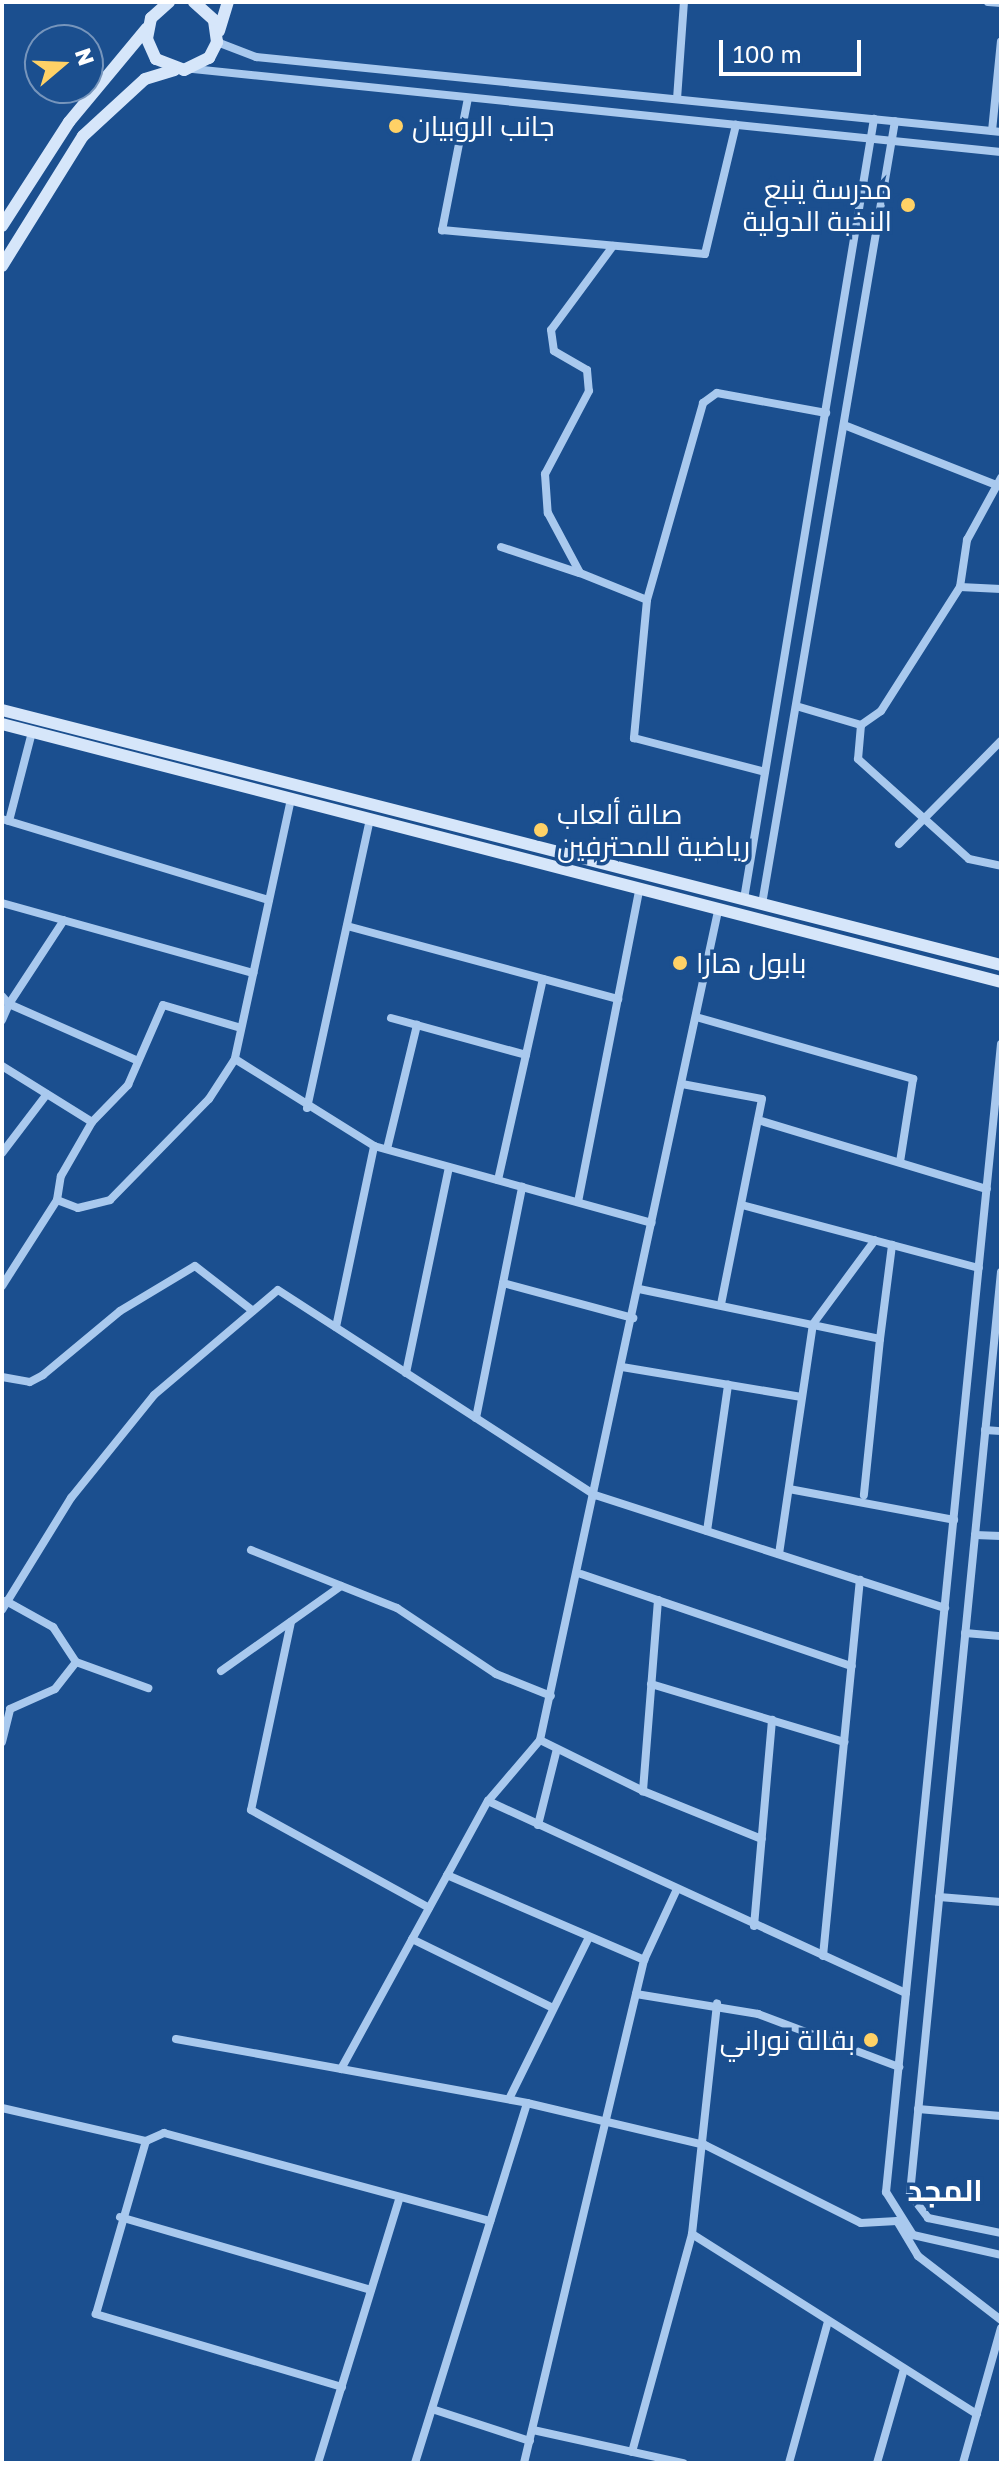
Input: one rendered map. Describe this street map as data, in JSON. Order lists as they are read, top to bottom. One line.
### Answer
{"districts":["المجد"],"places":["جانب الروبيان","مدرسة ينبع النخبة الدولية","صالة ألعاب رياضية للمحترفين","بابول هارا","بقالة نوراني"],"scale_bar":"100 m","north":"right"}
